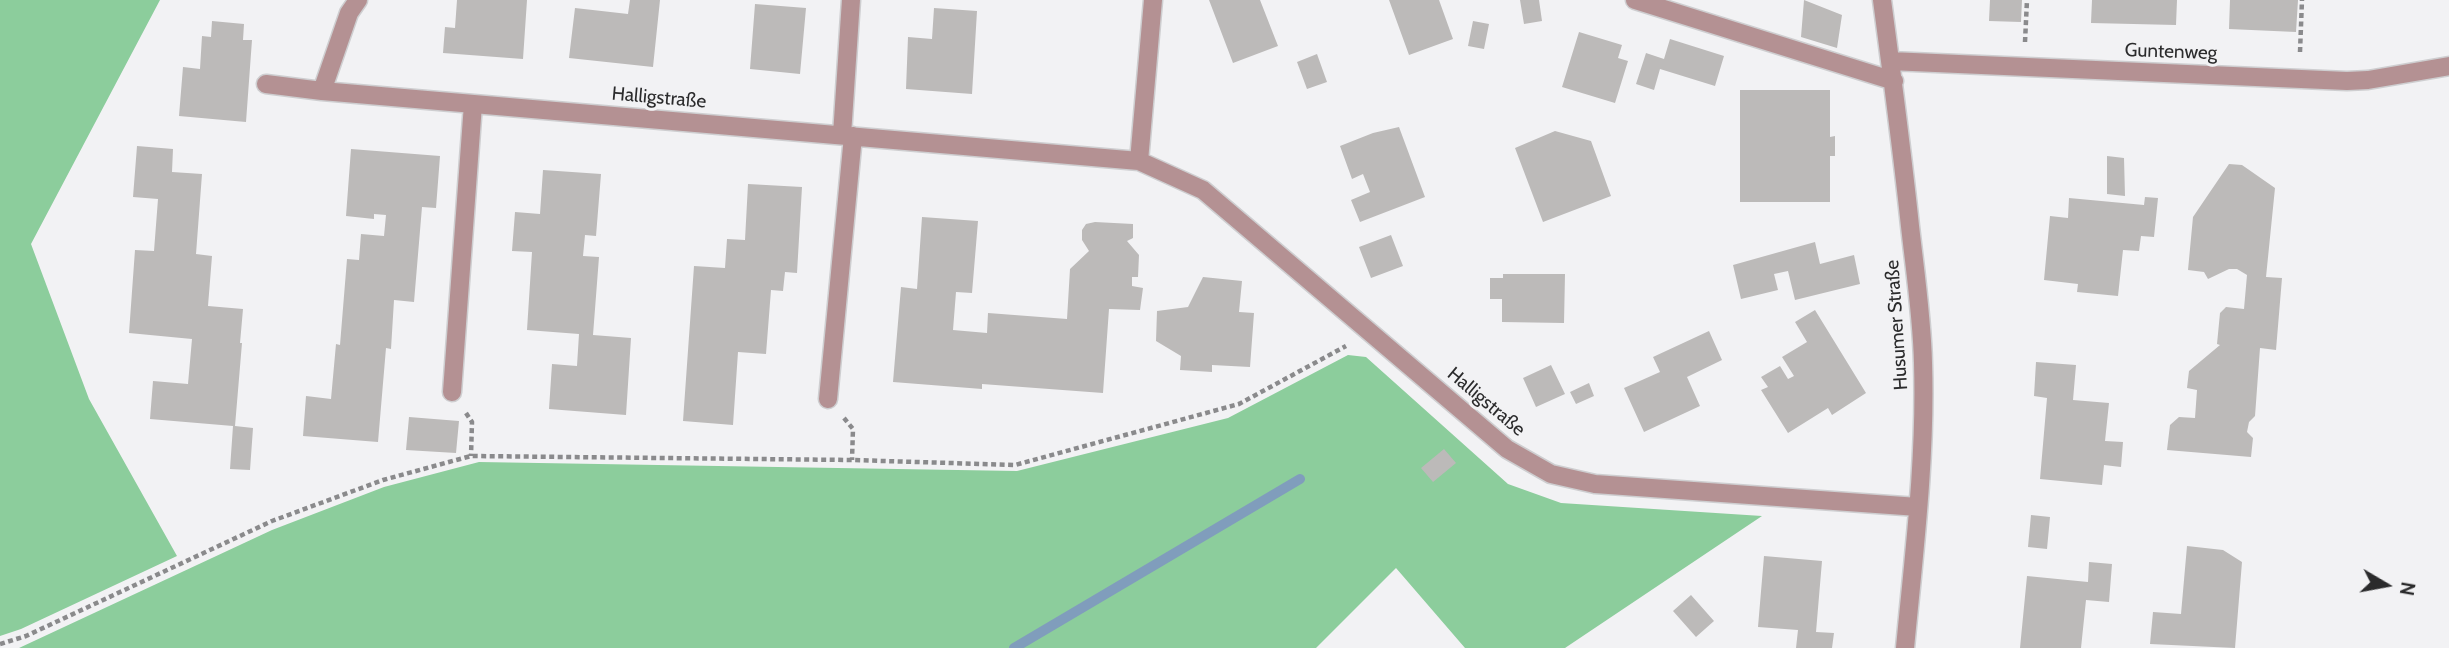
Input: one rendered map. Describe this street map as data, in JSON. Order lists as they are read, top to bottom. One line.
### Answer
{"streets":{"street":["Guntenweg","Halligstraße","Husumer Straße"]},"crossings":[["Guntenweg","Husumer Straße"],["Halligstraße","Husumer Straße"]],"north":"right"}
